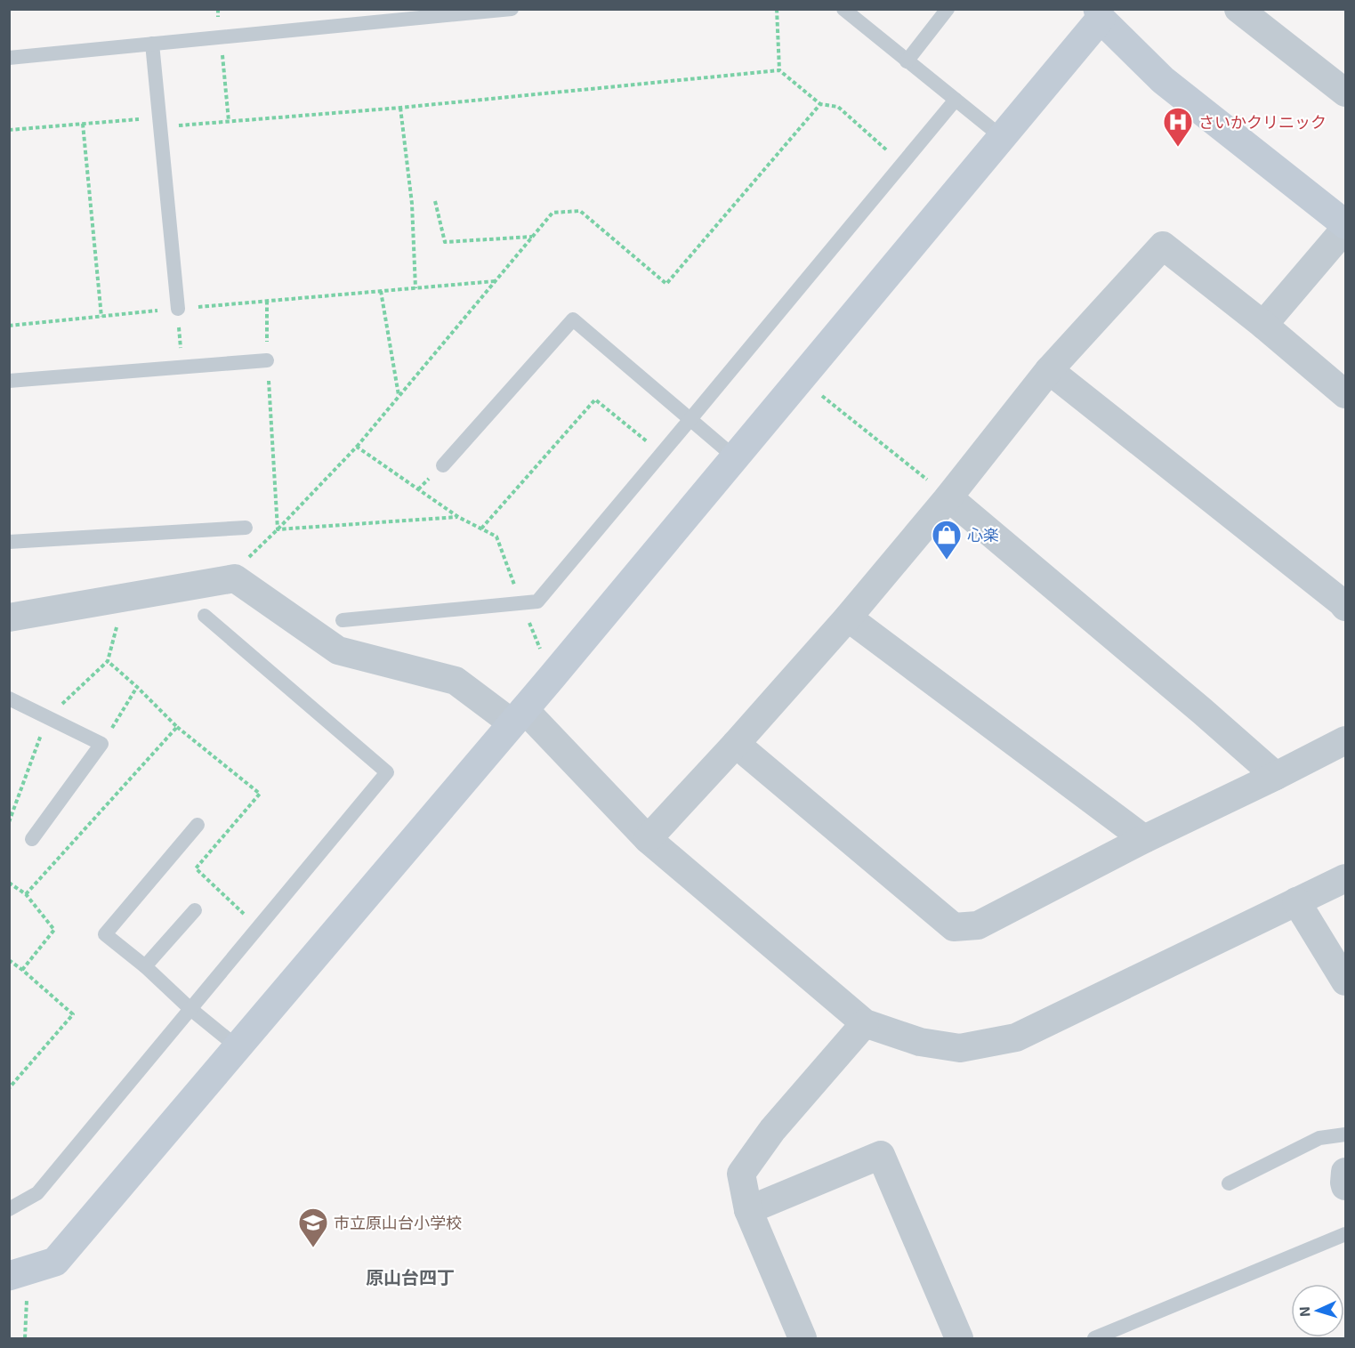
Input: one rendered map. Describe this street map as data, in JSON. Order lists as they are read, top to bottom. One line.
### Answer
{"districts":["原山台四丁"],"places":{"hospital":["さいかクリニック"],"shop":["心楽"],"school or university":["市立原山台小学校"]},"north":"left"}
